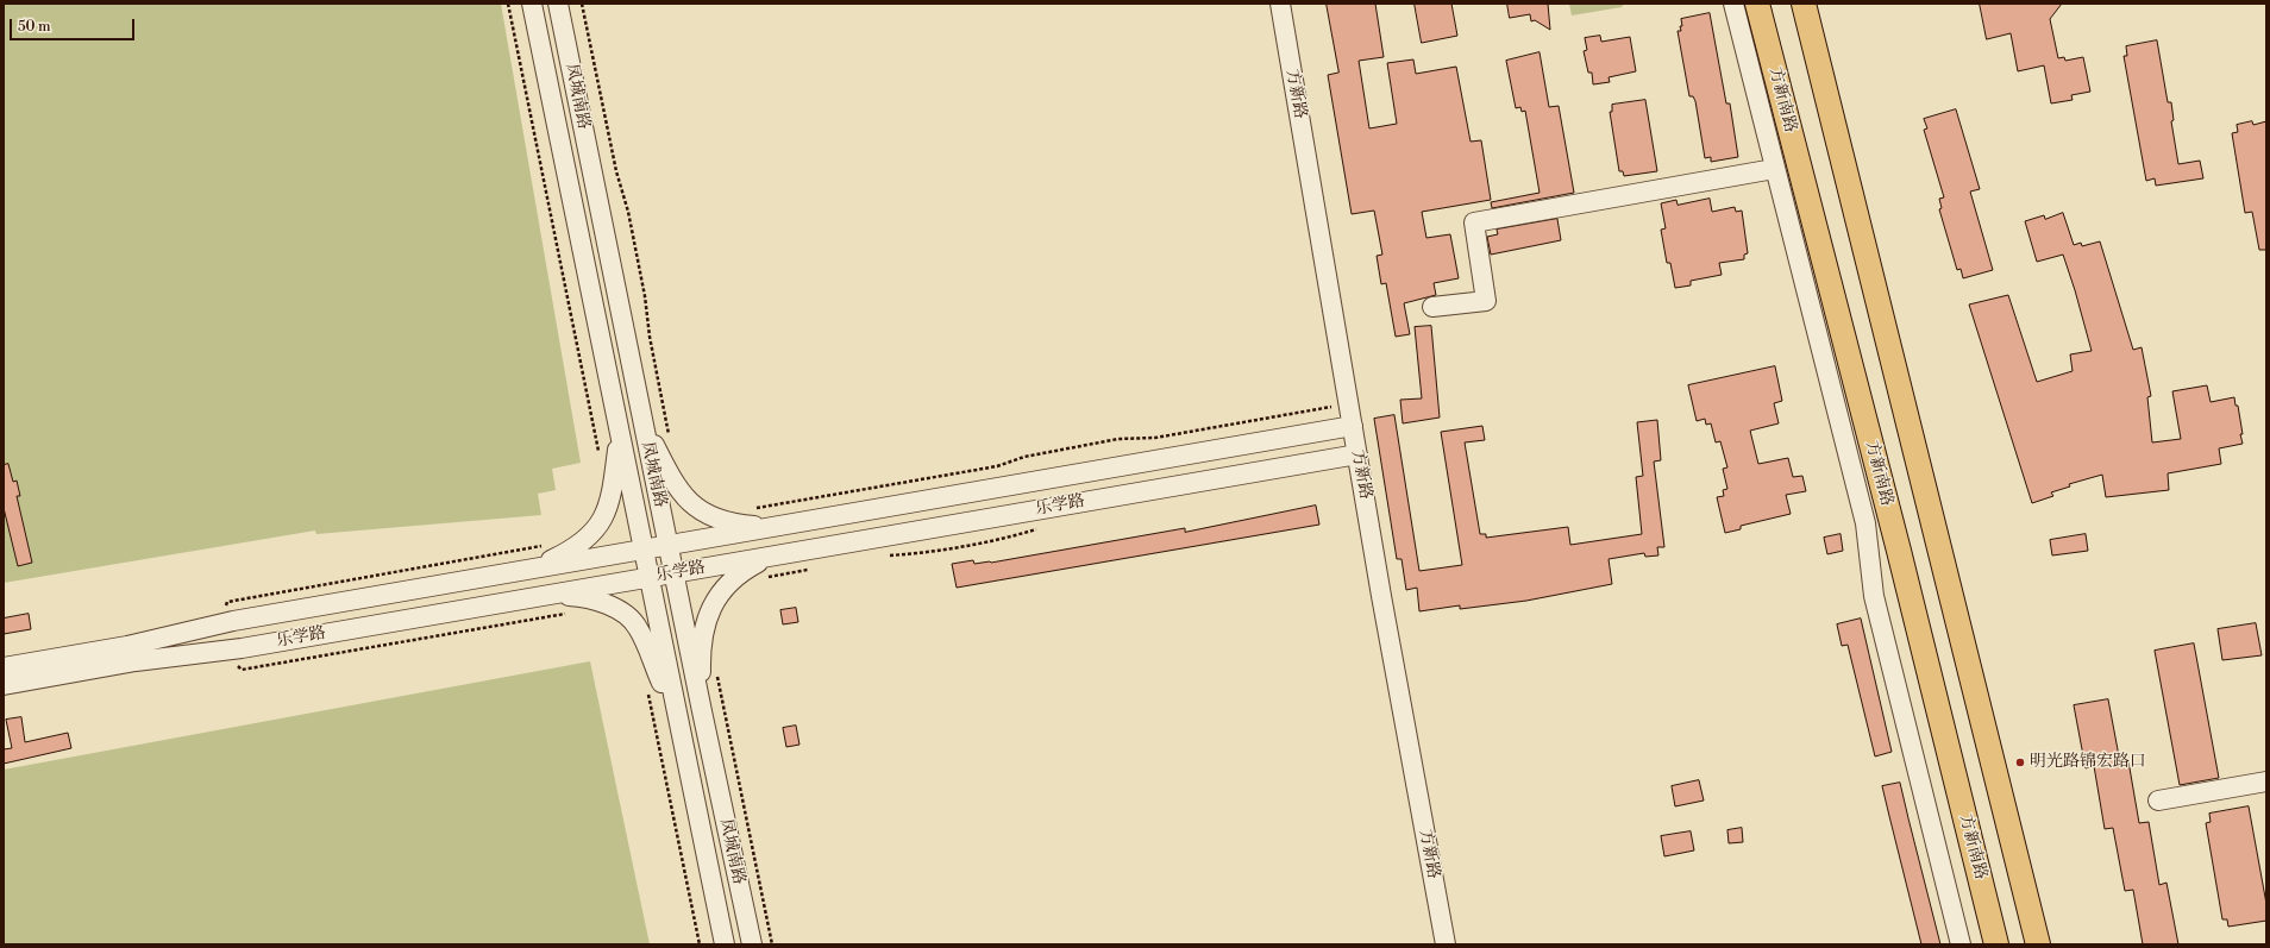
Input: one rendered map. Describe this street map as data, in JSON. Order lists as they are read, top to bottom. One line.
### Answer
{"streets":{"main road":["方新南路"],"street":["方新路","凤城南路","乐学路"]},"crossings":[["方新路","乐学路"],["凤城南路","乐学路"]],"places":["明光路锦宏路口"],"scale_bar":"50 m"}
